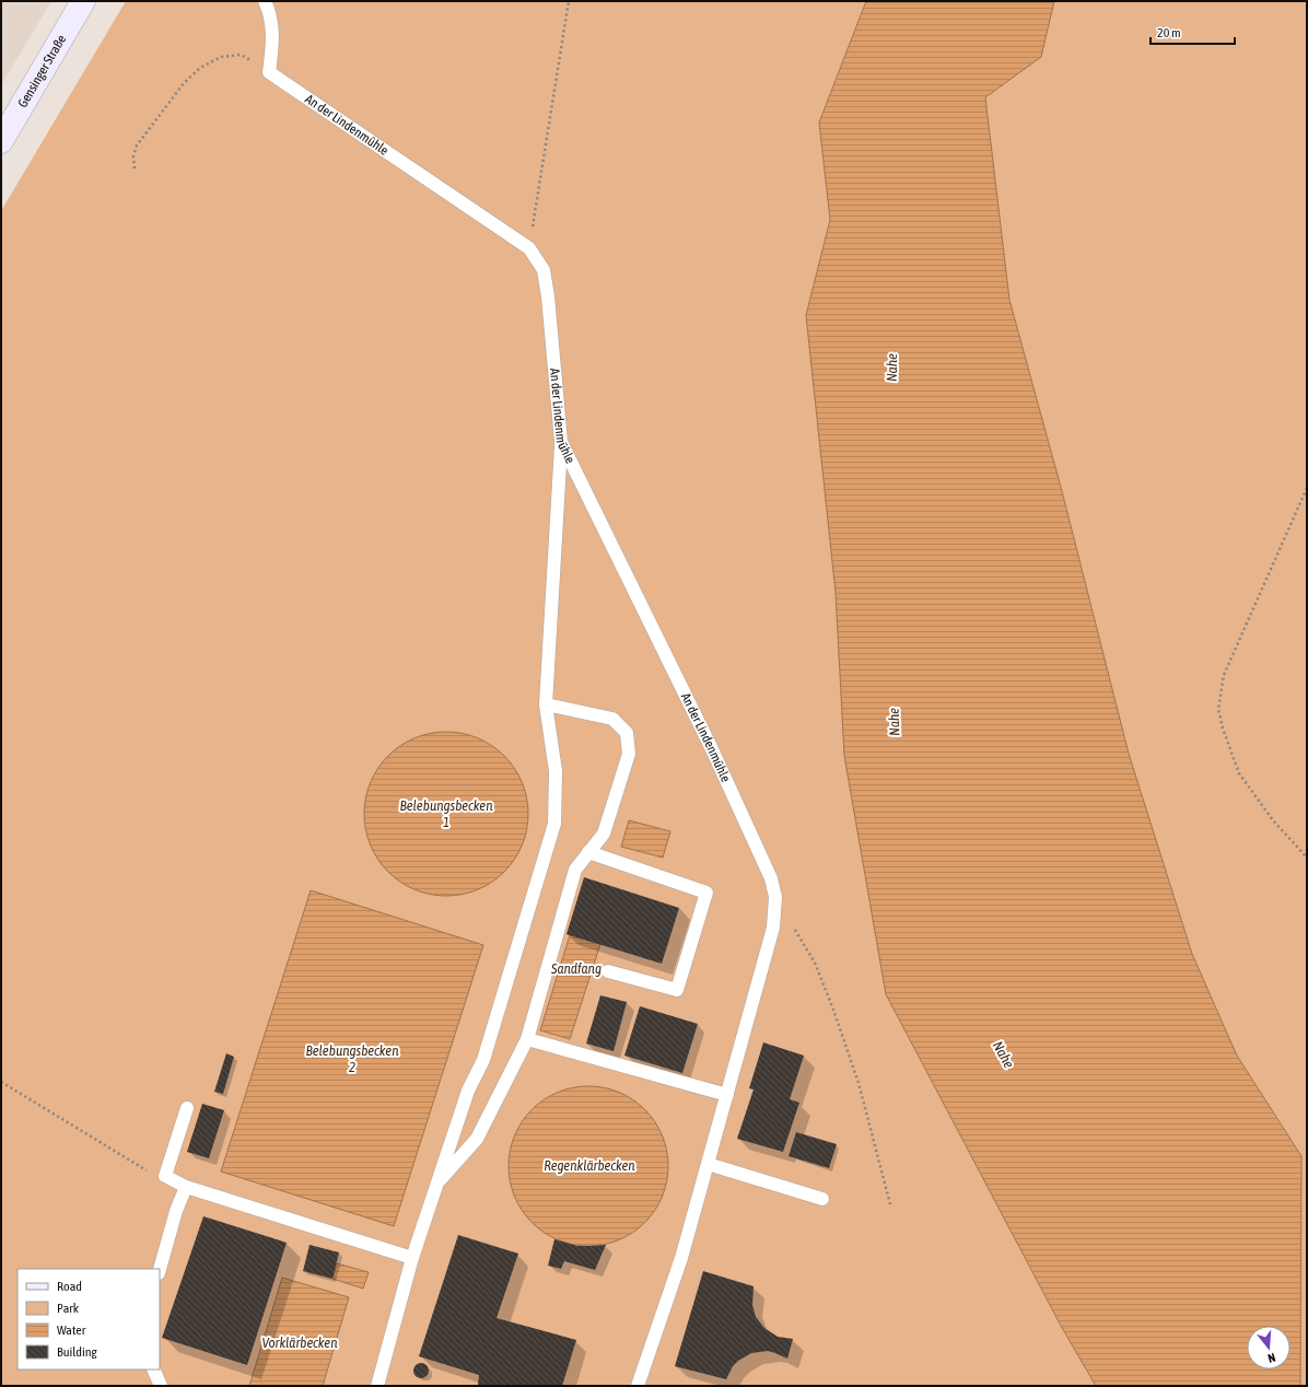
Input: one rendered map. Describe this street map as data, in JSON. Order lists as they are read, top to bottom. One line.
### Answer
{"streets":{"street":["Gensinger Straße"],"lane":["An der Lindenmühle"]},"water":["Nahe","Belebungsbecken 1","Sandfang","Belebungsbecken 2","Regenklärbecken","Vorklärbecken"],"legend":["Road","Park","Water","Building"],"scale_bar":"20 m","north":"bottom"}
